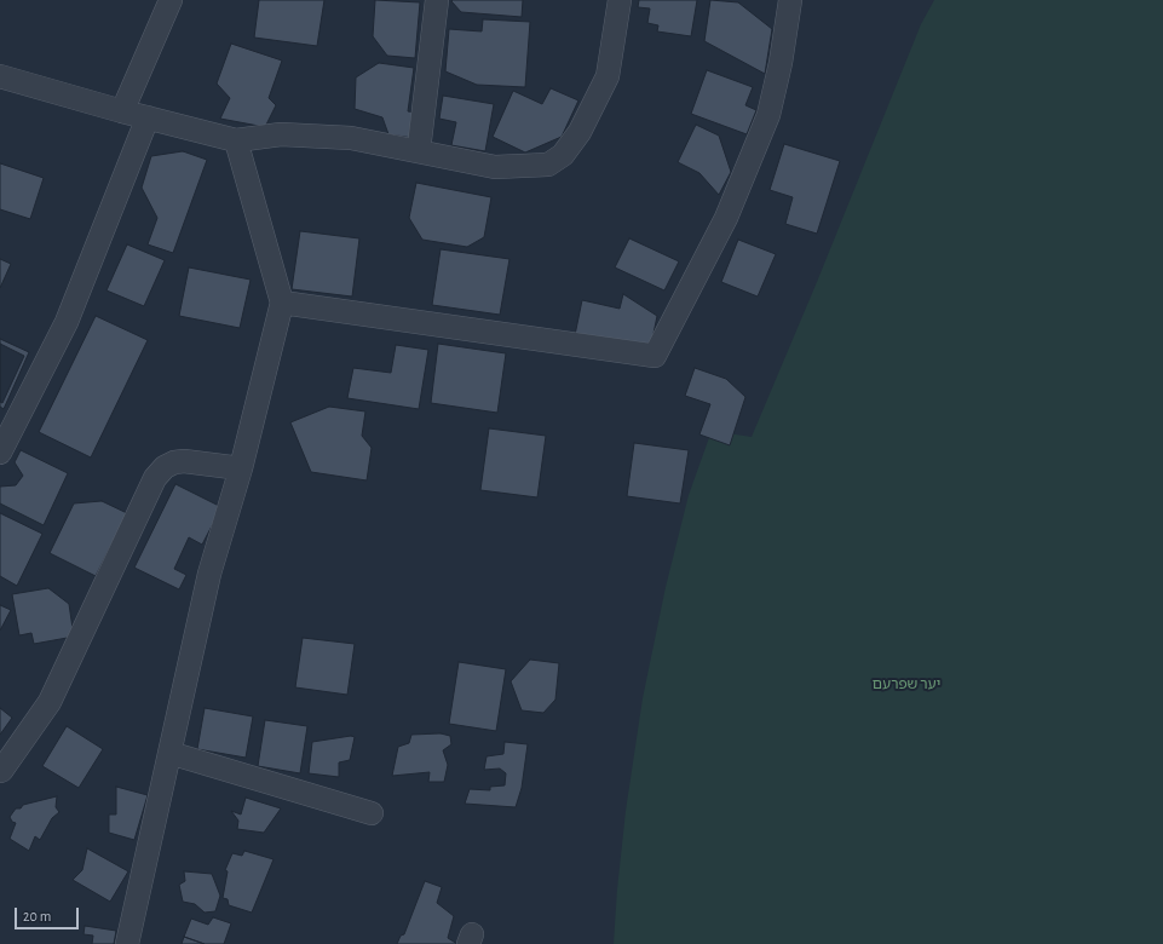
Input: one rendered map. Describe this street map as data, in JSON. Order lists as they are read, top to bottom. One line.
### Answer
{"parks":["יער שפרעם"],"scale_bar":"20 m"}
